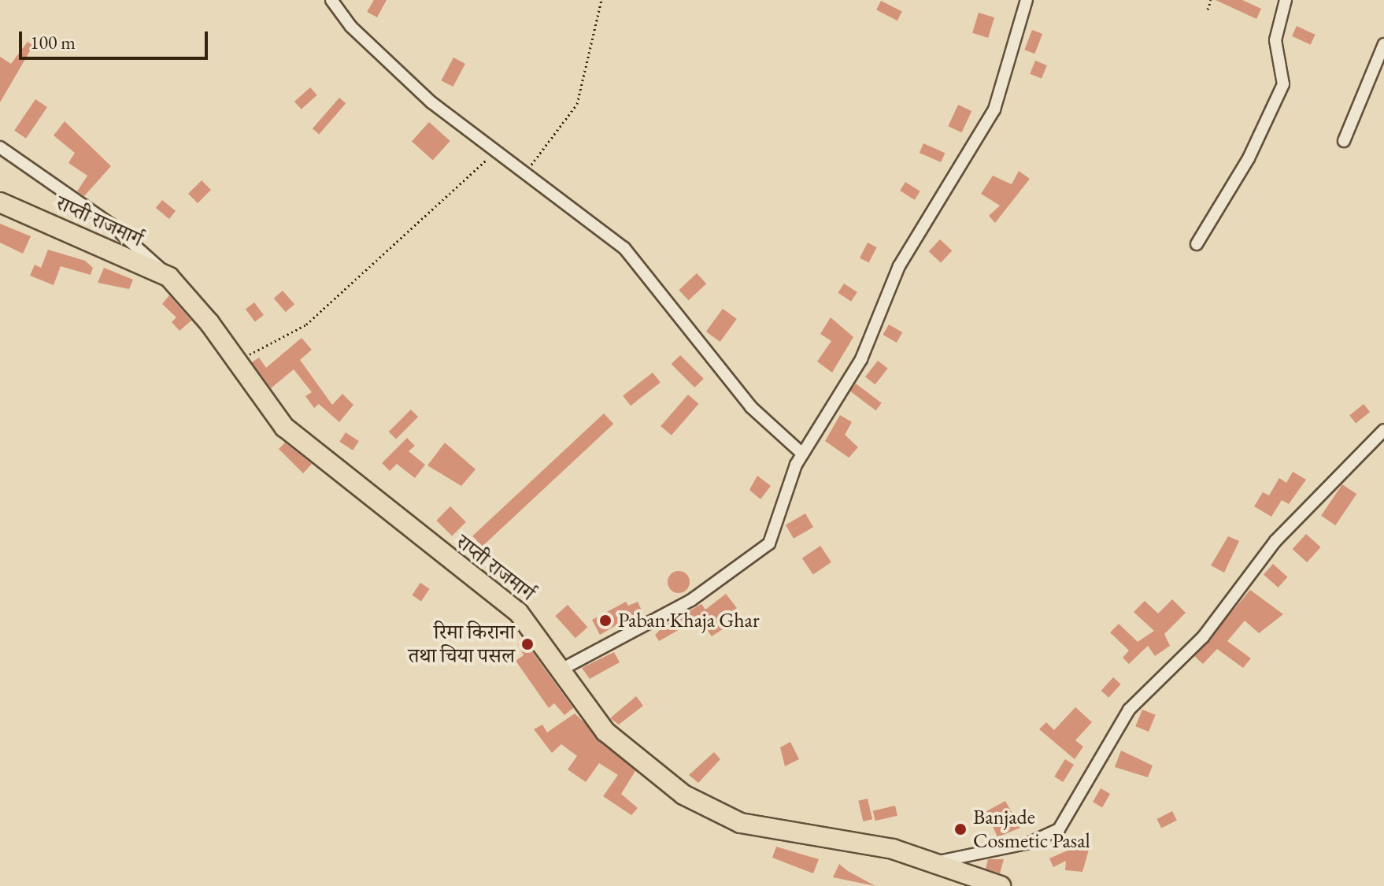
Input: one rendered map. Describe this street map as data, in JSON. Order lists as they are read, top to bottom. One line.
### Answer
{"streets":{"main road":["राप्ती राजमार्ग"]},"places":["Paban Khaja Ghar","रिमा किराना तथा चिया पसल","Banjade Cosmetic Pasal"],"scale_bar":"100 m"}
